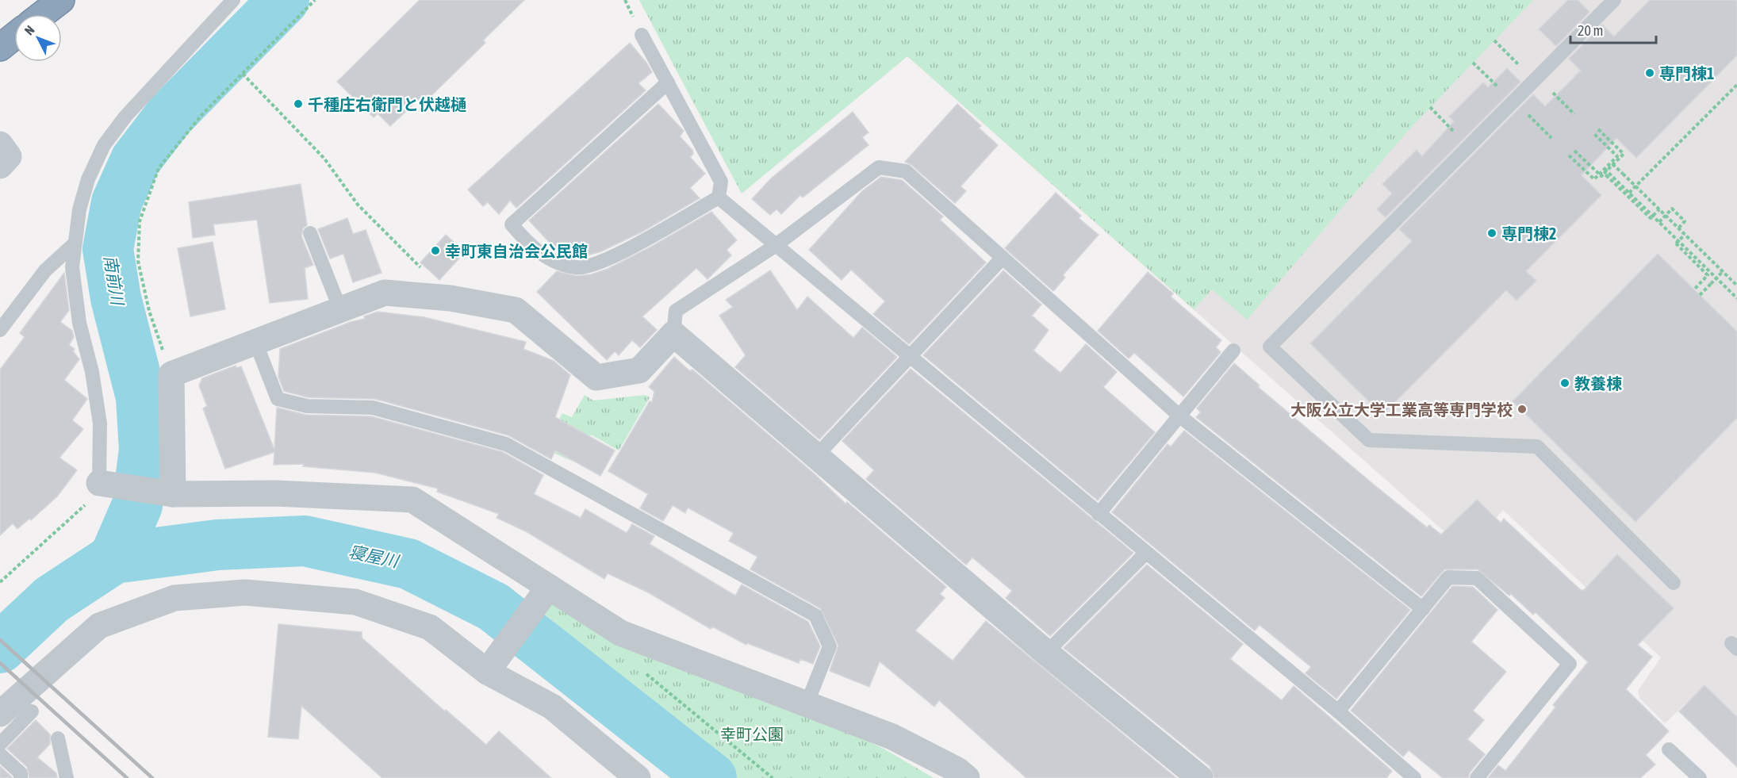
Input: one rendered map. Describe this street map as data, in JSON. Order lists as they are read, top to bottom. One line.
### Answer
{"water":["南前川","寝屋川"],"parks":["幸町公園"],"places":["専門棟1","千種庄右衛門と伏越樋","専門棟2","幸町東自治会公民館","教養棟","大阪公立大学工業高等専門学校"],"scale_bar":"20 m","north":"top left"}
